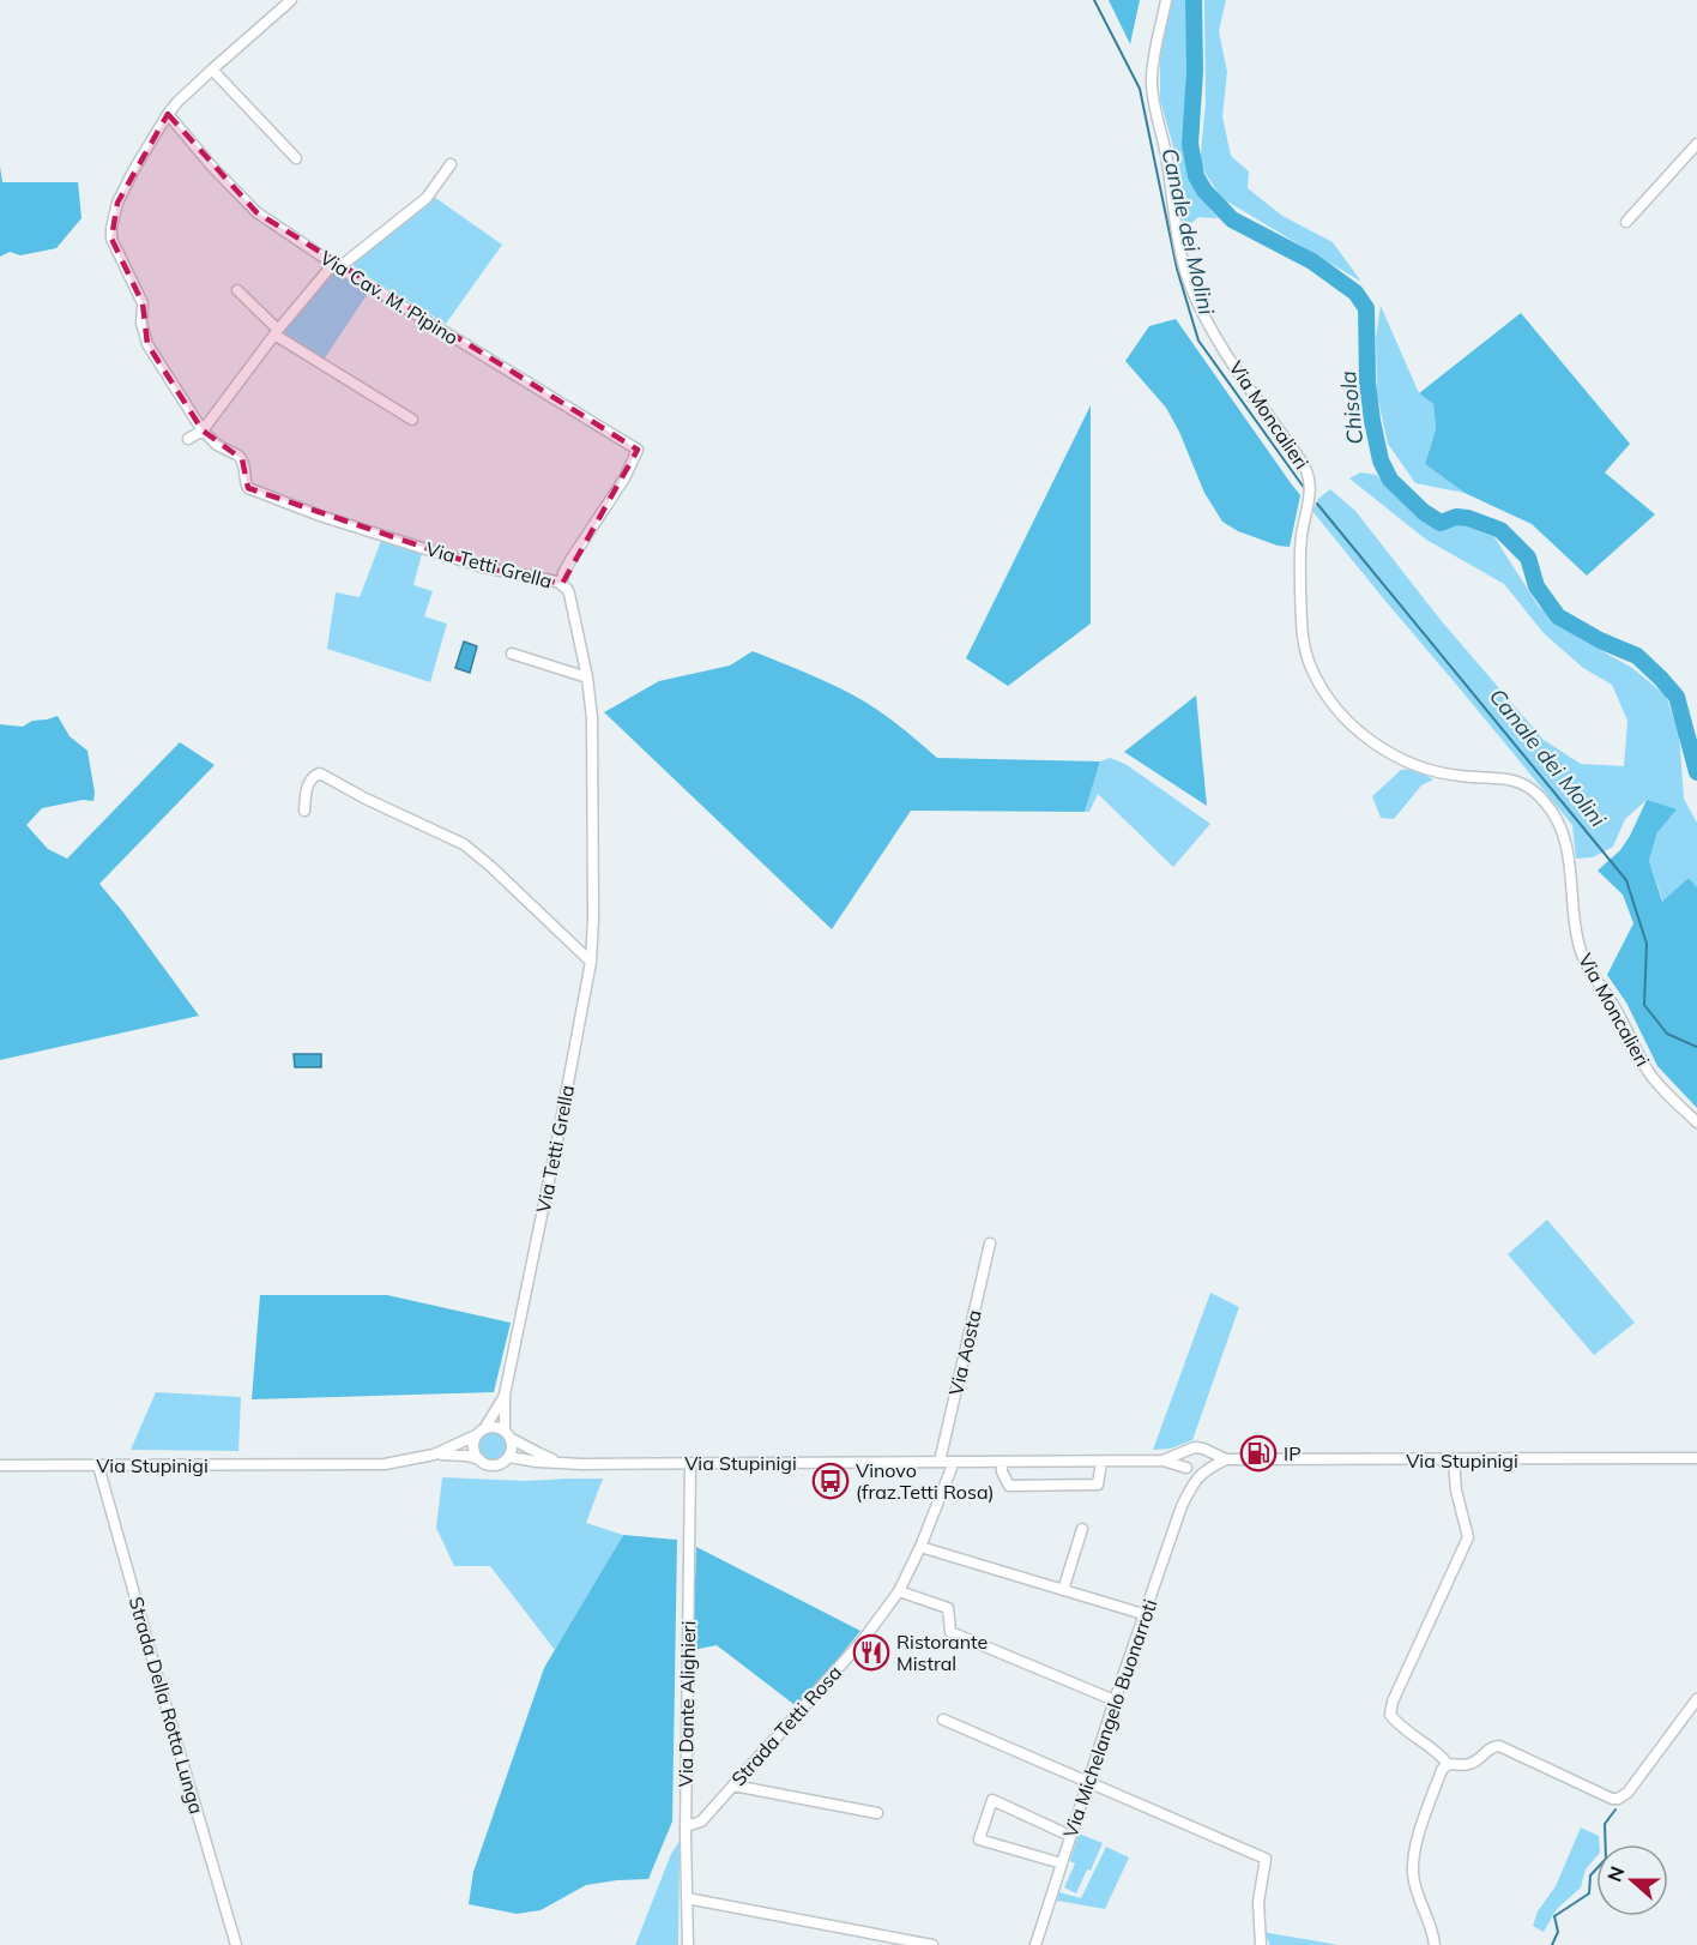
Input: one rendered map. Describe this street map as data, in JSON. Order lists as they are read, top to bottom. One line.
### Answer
{"streets":{"street":["Via Cav. M. Pipino","Via Moncalieri","Via Tetti Grella","Via Aosta","Via Stupinigi","Via Dante Alighieri","Strada Della Rotta Lunga","Via Michelangelo Buonarroti","Strada Tetti Rosa"]},"crossings":[["Via Cav. M. Pipino","Via Tetti Grella"],["Via Tetti Grella","Via Stupinigi"],["Via Aosta","Via Stupinigi"],["Via Stupinigi","Via Dante Alighieri"],["Via Stupinigi","Strada Della Rotta Lunga"],["Via Stupinigi","Via Michelangelo Buonarroti"],["Via Stupinigi","Strada Tetti Rosa"],["Via Dante Alighieri","Strada Tetti Rosa"]],"water":["Canale dei Molini","Chisola"],"places":{"fuel station":["IP"],"bus stop":["Vinovo (fraz.Tetti Rosa)"],"restaurant":["Ristorante Mistral"]},"north":"left"}
